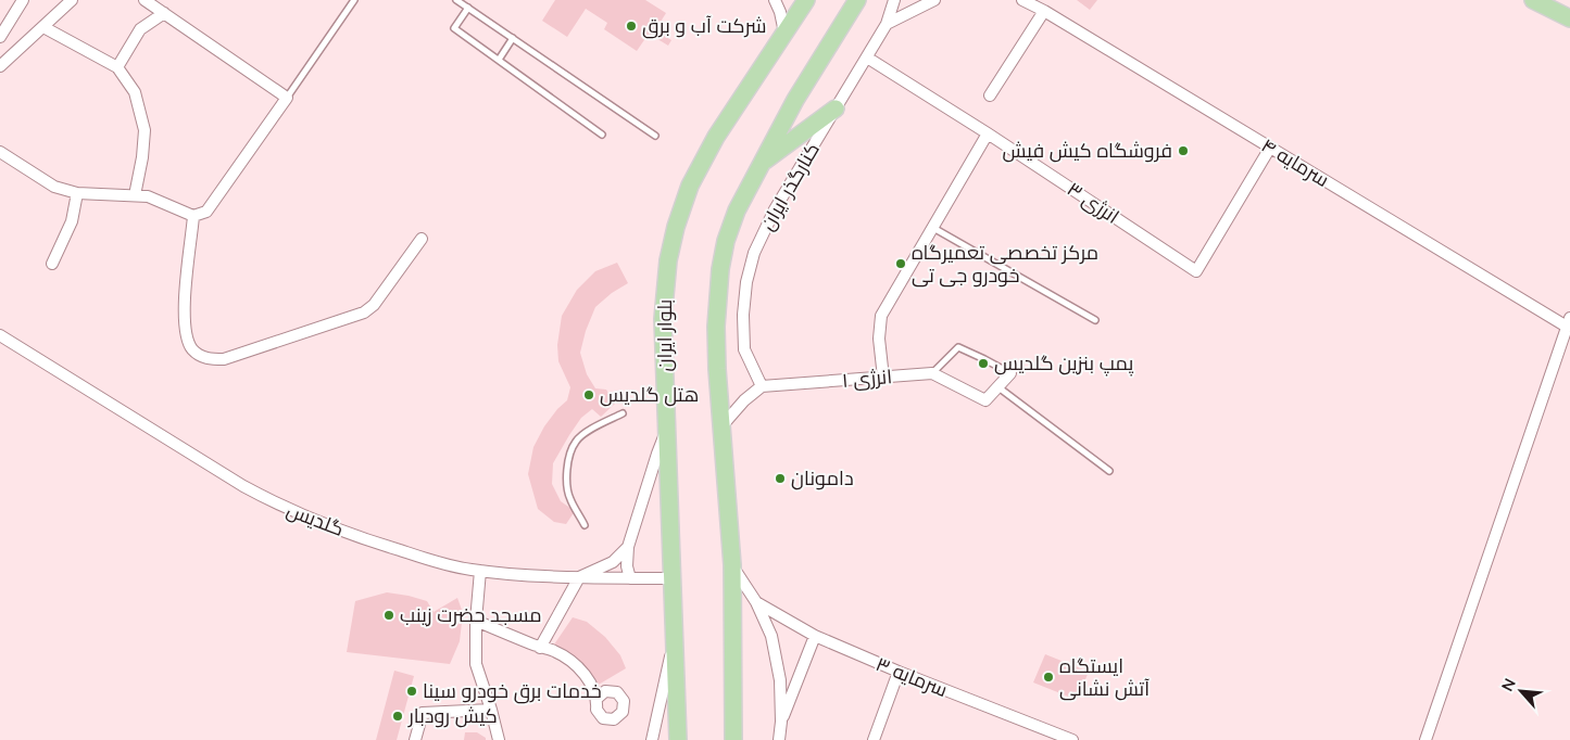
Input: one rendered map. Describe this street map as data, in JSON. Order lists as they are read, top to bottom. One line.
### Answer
{"streets":{"main road":["بلوار ایران"],"street":["سرمایه ۴","کنارگذر ایران","انرژی ۳","انرژی ۱","گلدیس","سرمایه ۳"]},"crossings":[["سرمایه ۴","انرژی ۳"],["کنارگذر ایران","انرژی ۳"],["کنارگذر ایران","انرژی ۱"],["بلوار ایران","گلدیس"]],"places":["شرکت آب و برق","فروشگاه کیش فیش","مرکز تخصصی تعمیرگاه خودرو جی تی","پمپ بنزین گلدیس","هتل گلدیس","دامونان","مسجد حضرت زینب","ایستگاه آتش نشانی","خدمات برق خودرو سینا","کیش رودبار"],"north":"top left"}
